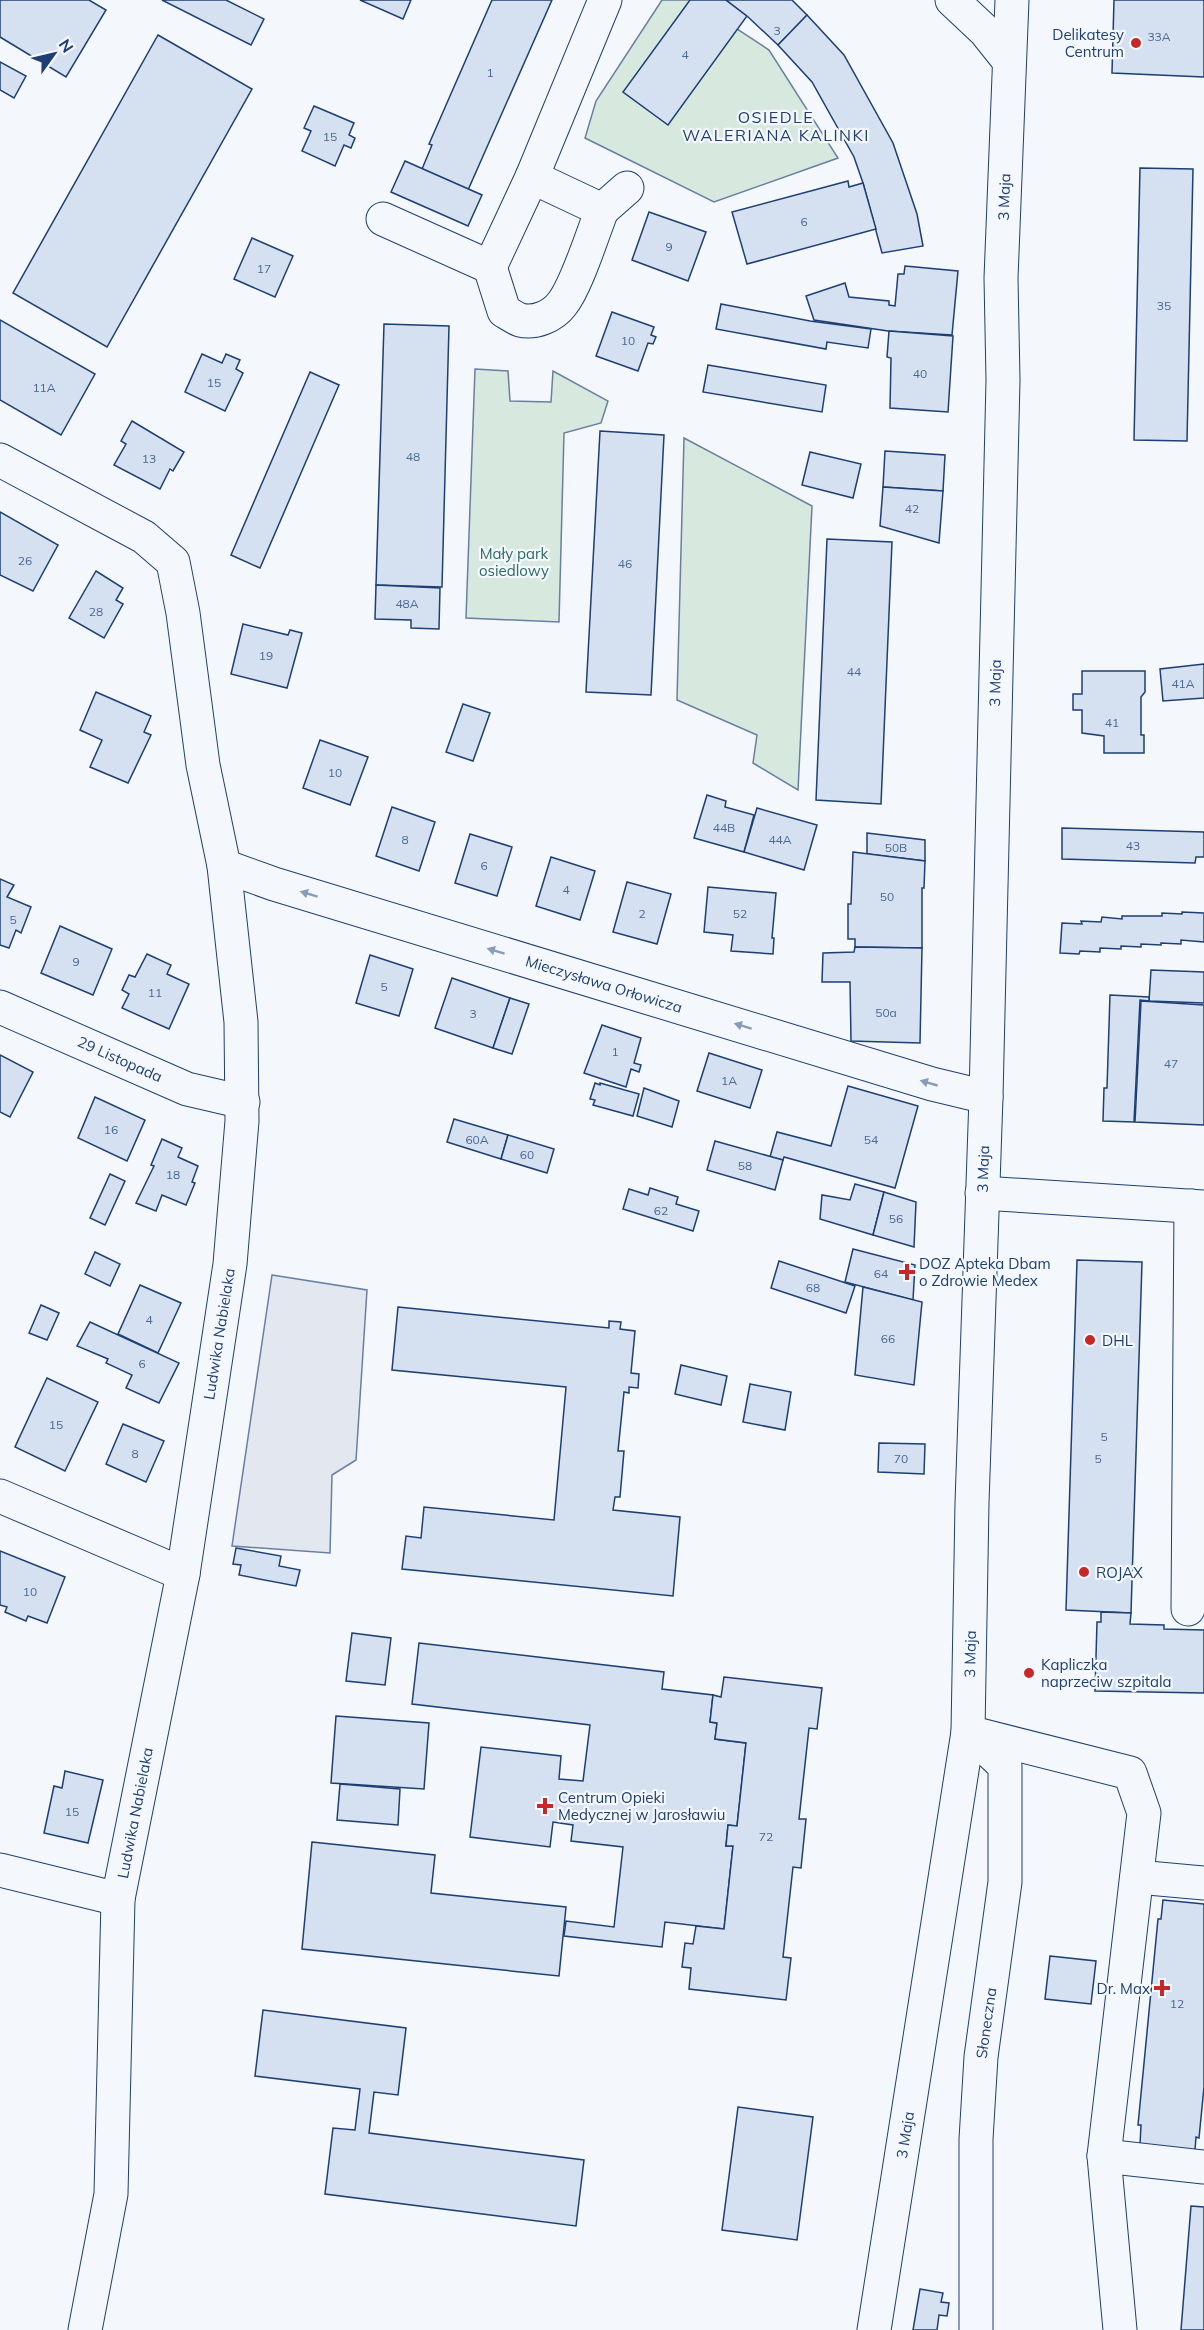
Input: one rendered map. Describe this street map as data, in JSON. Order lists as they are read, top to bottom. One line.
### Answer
{"streets":{"street":["3 Maja","Mieczysława Orłowicza","29 Listopada","Ludwika Nabielaka","Słoneczna"]},"crossings":[["3 Maja","Mieczysława Orłowicza"],["3 Maja","Słoneczna"],["Mieczysława Orłowicza","Ludwika Nabielaka"],["29 Listopada","Ludwika Nabielaka"]],"one_way":["Mieczysława Orłowicza"],"districts":["OSIEDLE WALERIANA KALINKI"],"parks":["Mały park osiedlowy"],"places":{"other":["Delikatesy Centrum","DHL","ROJAX","Kapliczka naprzeciw szpitala"],"health":["DOZ Apteka Dbam o Zdrowie Medex","Centrum Opieki Medycznej w Jarosławiu","Dr. Max"]},"house_numbers":["3","33A","4","1","15","6","9","17","35","10","40","15","11A","48","13","42","26","46","48A","28","19","44","41A","41","10","44B","8","44A","43","50B","6","4","50","2","52","5","9","5","11","50a","3","1","47","1A","16","60A","54","60","58","18","62","56","64","68","4","66","6","15","5","8","70","5","10","15","72","12"],"north":"top right"}
